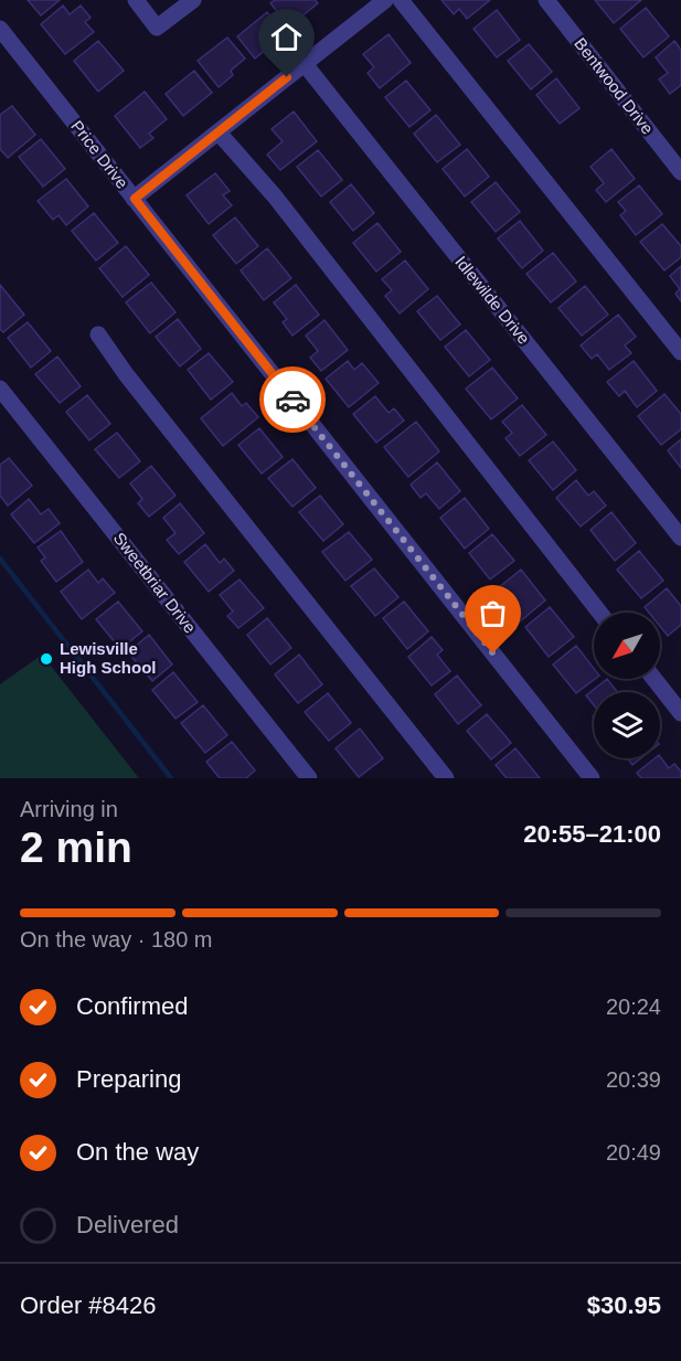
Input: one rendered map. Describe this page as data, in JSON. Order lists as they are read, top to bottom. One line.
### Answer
{"streets":{"street":["Bentwood Drive","Price Drive","Idlewilde Drive","Sweetbriar Drive"]},"places":["Lewisville High School"],"north":"bottom left","page":{"heading":["2 min","Arriving in","20:55–21:00"],"panel":["Order #8426","$30.95"],"bar":"On the way · 180 m","list":[["Confirmed","20:24"],["Preparing","20:39"],["On the way","20:49"],"Delivered"]}}
